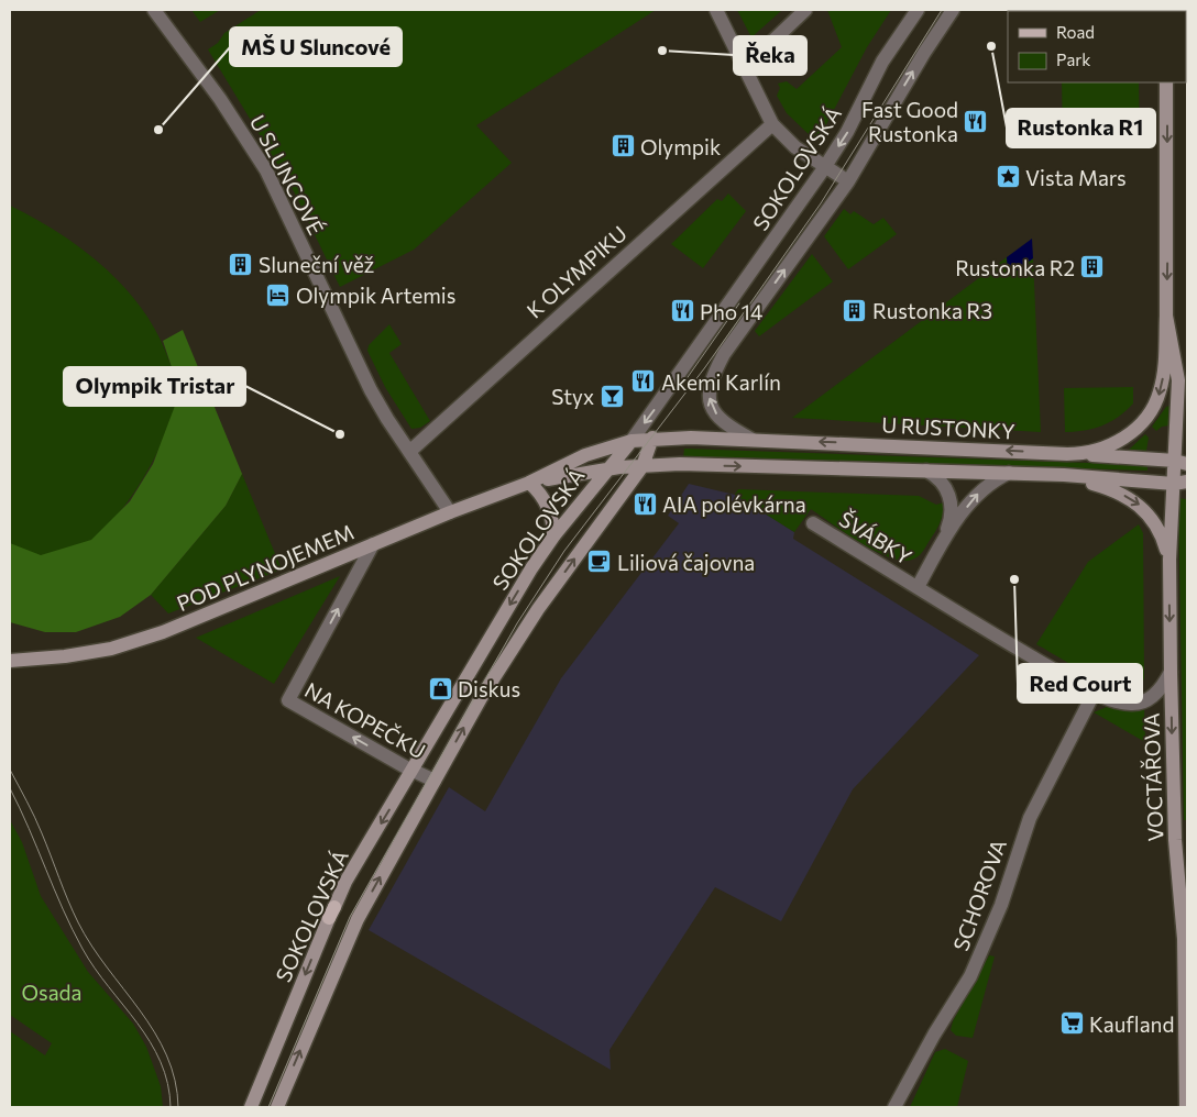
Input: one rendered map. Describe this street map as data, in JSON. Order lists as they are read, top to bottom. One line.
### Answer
{"streets":{"main road":["SOKOLOVSKÁ","U RUSTONKY","POD PLYNOJEMEM","VOCTÁŘOVA"],"street":["U SLUNCOVÉ","K OLYMPIKU","ŠVÁBKY","NA KOPEČKU","SCHOROVA"]},"crossings":[["SOKOLOVSKÁ","U RUSTONKY"],["SOKOLOVSKÁ","POD PLYNOJEMEM"],["SOKOLOVSKÁ","NA KOPEČKU"],["U SLUNCOVÉ","K OLYMPIKU"],["U SLUNCOVÉ","POD PLYNOJEMEM"],["U RUSTONKY","ŠVÁBKY"],["U RUSTONKY","POD PLYNOJEMEM"],["U RUSTONKY","VOCTÁŘOVA"],["ŠVÁBKY","VOCTÁŘOVA"],["ŠVÁBKY","SCHOROVA"],["POD PLYNOJEMEM","NA KOPEČKU"]],"one_way":["VOCTÁŘOVA"],"parks":["Osada"],"places":{"other":["Rustonka R1","Řeka","MŠ U Sluncové","Olympik Tristar","Red Court"],"restaurant":["Fast Good Rustonka","Pho 14","Akemi Karlín","AIA polévkárna"],"building":["Olympik","Sluneční věž","Rustonka R2","Rustonka R3"],"place":["Vista Mars"],"hotel":["Olympik Artemis"],"bar":["Styx"],"cafe":["Liliová čajovna"],"shop":["Diskus"],"supermarket":["Kaufland"]},"legend":["Road","Park"]}
